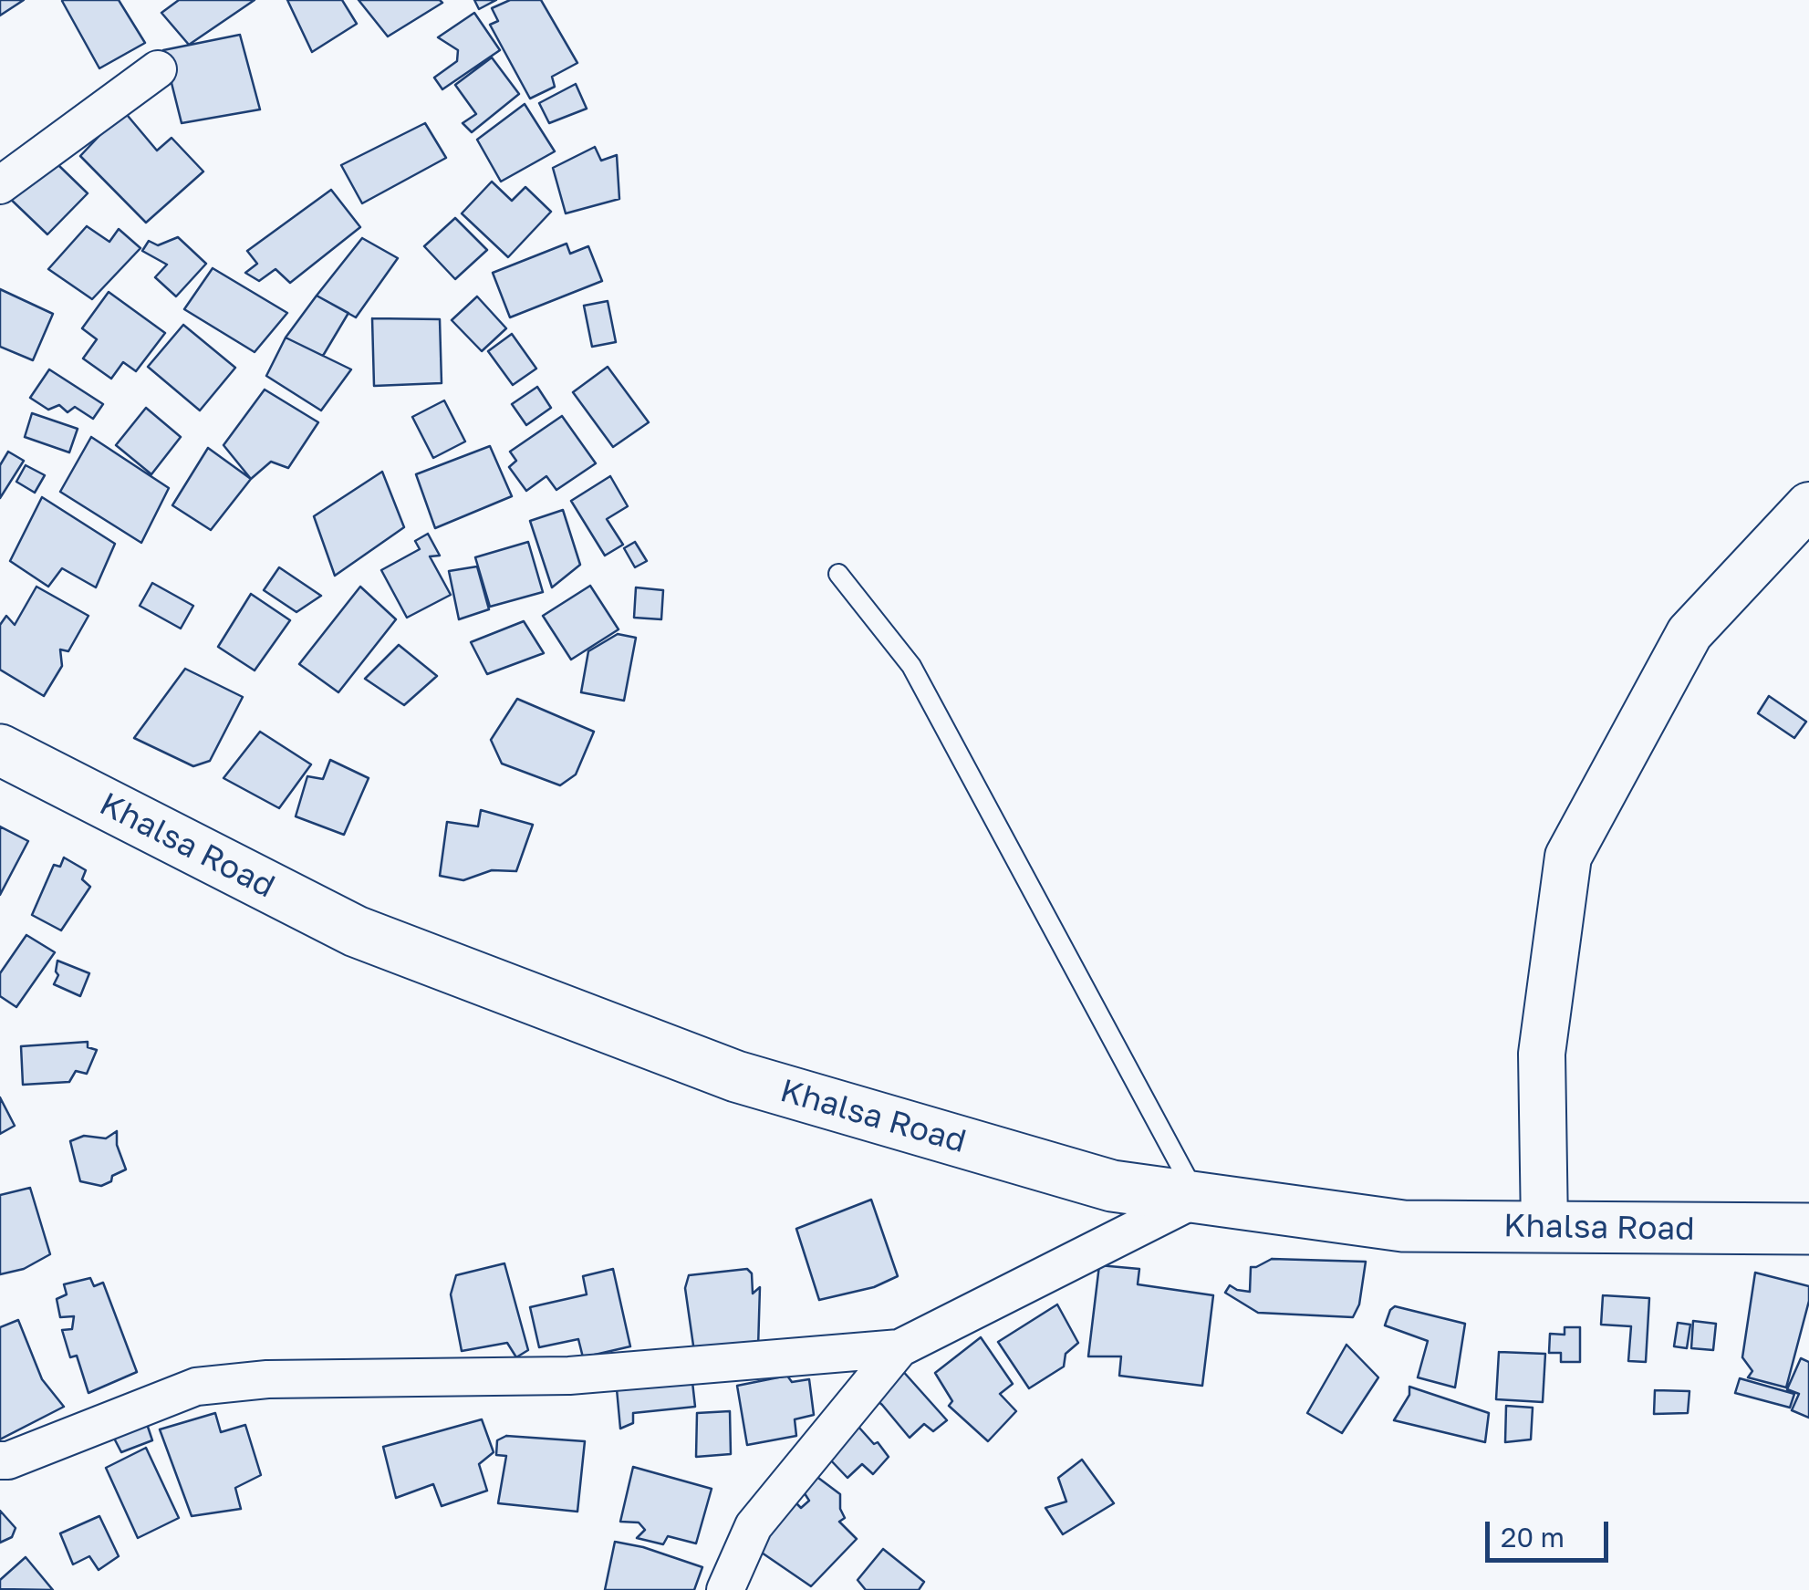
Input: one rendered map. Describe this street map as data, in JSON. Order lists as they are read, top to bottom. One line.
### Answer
{"streets":{"main road":["Khalsa Road"]},"scale_bar":"20 m"}
